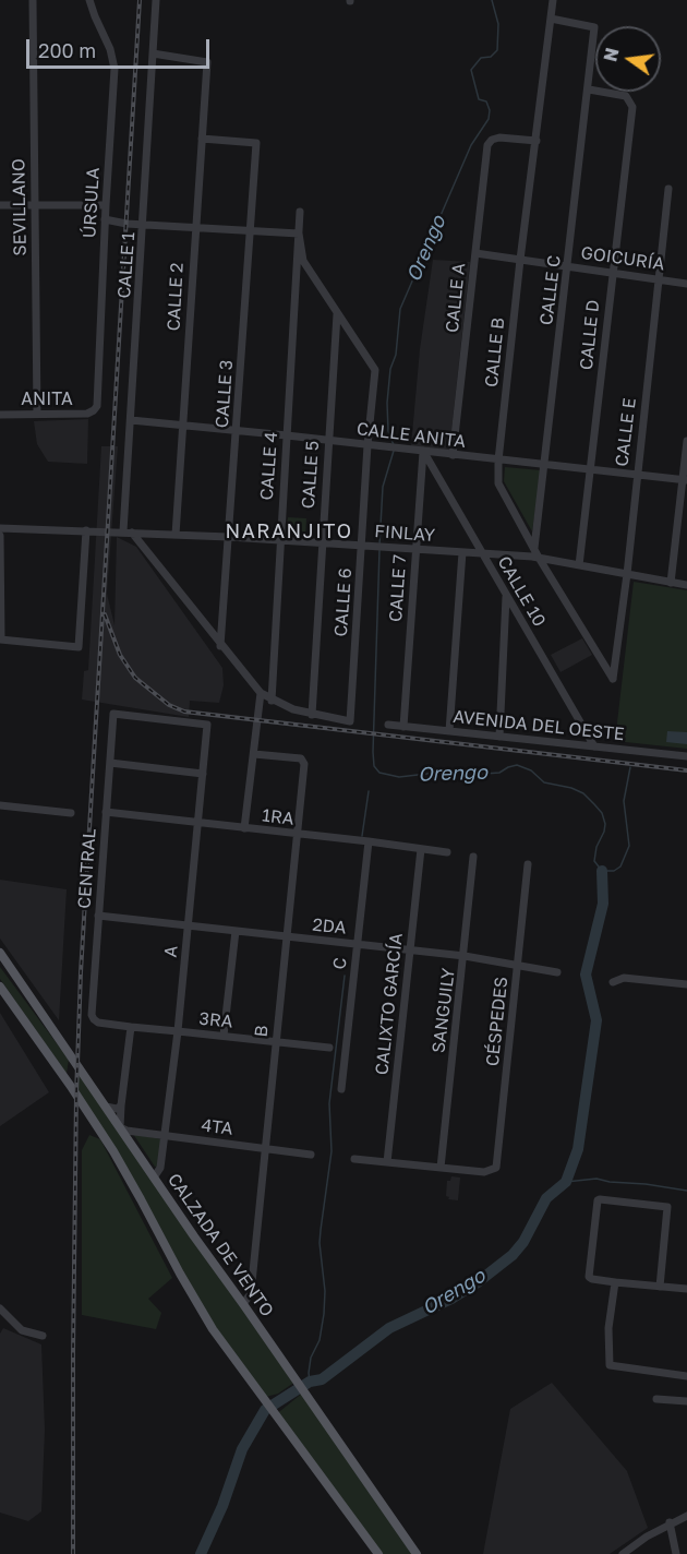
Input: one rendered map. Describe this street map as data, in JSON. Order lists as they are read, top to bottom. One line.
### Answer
{"streets":{"main road":["CALZADA DE VENTO"],"street":["ÚRSULA","SEVILLANO","GOICURÍA","CALLE 1","CALLE C","CALLE 2","CALLE A","CALLE D","CALLE B","CALLE 3","ANITA","CALLE E","CALLE ANITA","CALLE 4","CALLE 5","FINLAY","CALLE 7","CALLE 10","CALLE 6","AVENIDA DEL OESTE","1RA","CENTRAL","2DA","A","C","CALIXTO GARCÍA","SANGUILY","3RA","CÉSPEDES","B","4TA"]},"crossings":[["ÚRSULA","ANITA"],["SEVILLANO","ANITA"],["GOICURÍA","CALLE C"],["GOICURÍA","CALLE A"],["GOICURÍA","CALLE D"],["GOICURÍA","CALLE B"],["GOICURÍA","CALLE E"],["CALLE 1","CALLE 2"],["CALLE 1","CALLE ANITA"],["CALLE 1","FINLAY"],["CALLE C","CALLE D"],["CALLE C","CALLE B"],["CALLE C","CALLE ANITA"],["CALLE C","FINLAY"],["CALLE 2","CALLE 3"],["CALLE 2","CALLE ANITA"],["CALLE 2","FINLAY"],["CALLE A","CALLE B"],["CALLE A","CALLE ANITA"],["CALLE D","CALLE ANITA"],["CALLE D","FINLAY"],["CALLE B","CALLE E"],["CALLE B","CALLE ANITA"],["CALLE B","FINLAY"],["CALLE 3","CALLE ANITA"],["CALLE 3","FINLAY"],["CALLE E","CALLE ANITA"],["CALLE E","FINLAY"],["CALLE ANITA","CALLE 4"],["CALLE ANITA","CALLE 5"],["CALLE ANITA","CALLE 7"],["CALLE ANITA","CALLE 10"],["CALLE ANITA","CALLE 6"],["CALLE 4","FINLAY"],["CALLE 4","CALLE 6"],["CALLE 5","FINLAY"],["CALLE 5","CALLE 6"],["FINLAY","CALLE 7"],["FINLAY","CALLE 10"],["FINLAY","CALLE 6"],["CALLE 7","CALLE 10"],["CALLE 7","AVENIDA DEL OESTE"],["CALLE 10","AVENIDA DEL OESTE"],["1RA","CENTRAL"],["1RA","A"],["1RA","C"],["1RA","CALIXTO GARCÍA"],["1RA","B"],["CENTRAL","2DA"],["CENTRAL","A"],["CENTRAL","3RA"],["2DA","A"],["2DA","C"],["2DA","CALIXTO GARCÍA"],["2DA","SANGUILY"],["2DA","CÉSPEDES"],["2DA","B"],["A","3RA"],["A","4TA"],["A","CALZADA DE VENTO"],["SANGUILY","CÉSPEDES"],["3RA","B"],["B","4TA"],["B","CALZADA DE VENTO"],["4TA","CALZADA DE VENTO"]],"districts":["NARANJITO"],"water":["Orengo"],"scale_bar":"200 m","north":"left"}
